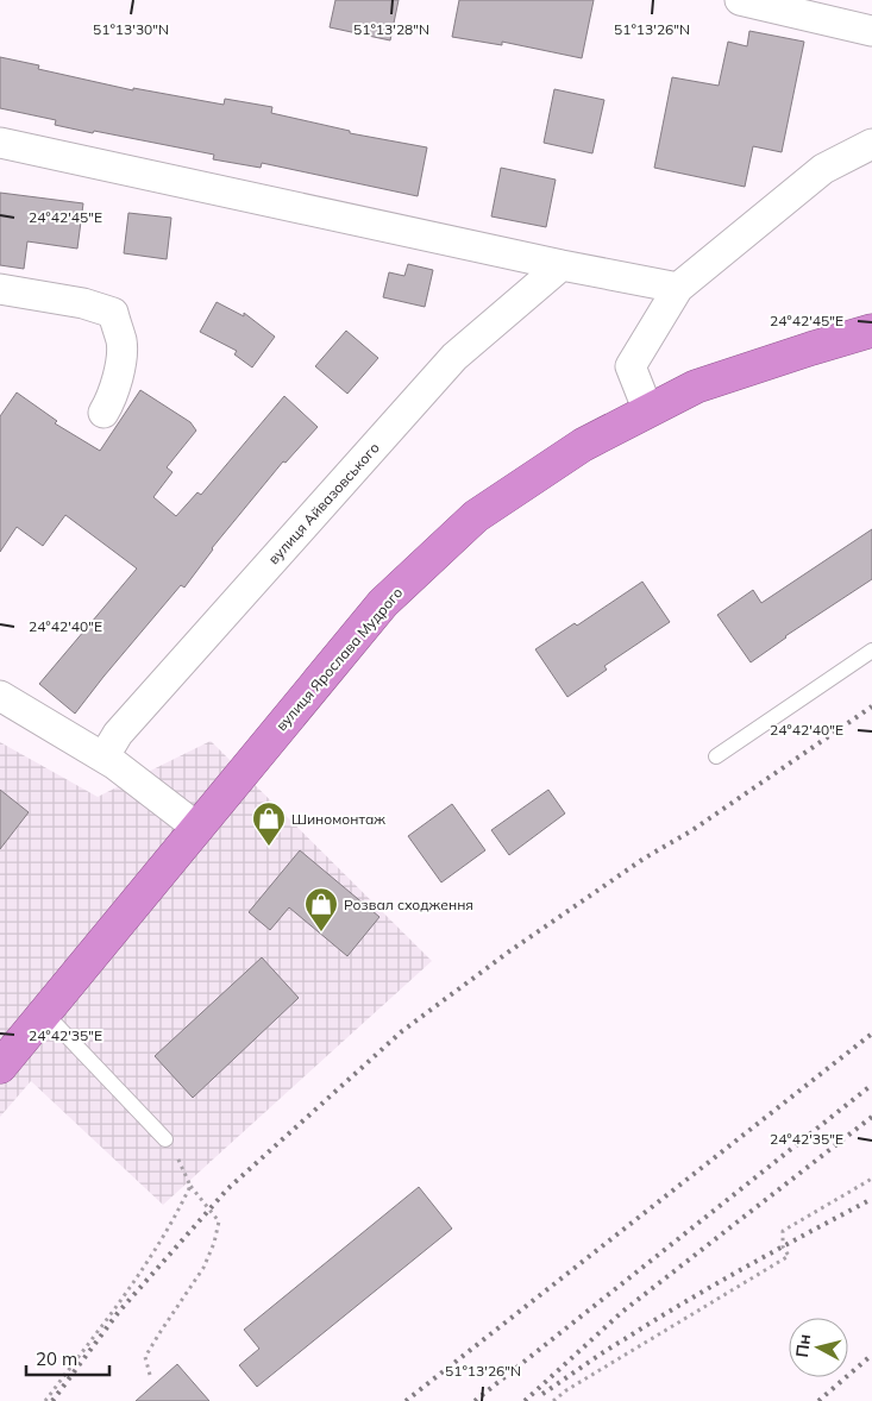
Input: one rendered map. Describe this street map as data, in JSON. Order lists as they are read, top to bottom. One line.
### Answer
{"streets":{"highway":["вулиця Ярослава Мудрого"],"street":["вулиця Айвазовського"]},"places":{"shop":["Шиномонтаж","Розвал сходження"]},"scale_bar":"20 m","north":"left","coordinates":["51°13'30\"N","51°13'28\"N","51°13'26\"N","24°42'45\"E","24°42'40\"E","24°42'35\"E"]}
